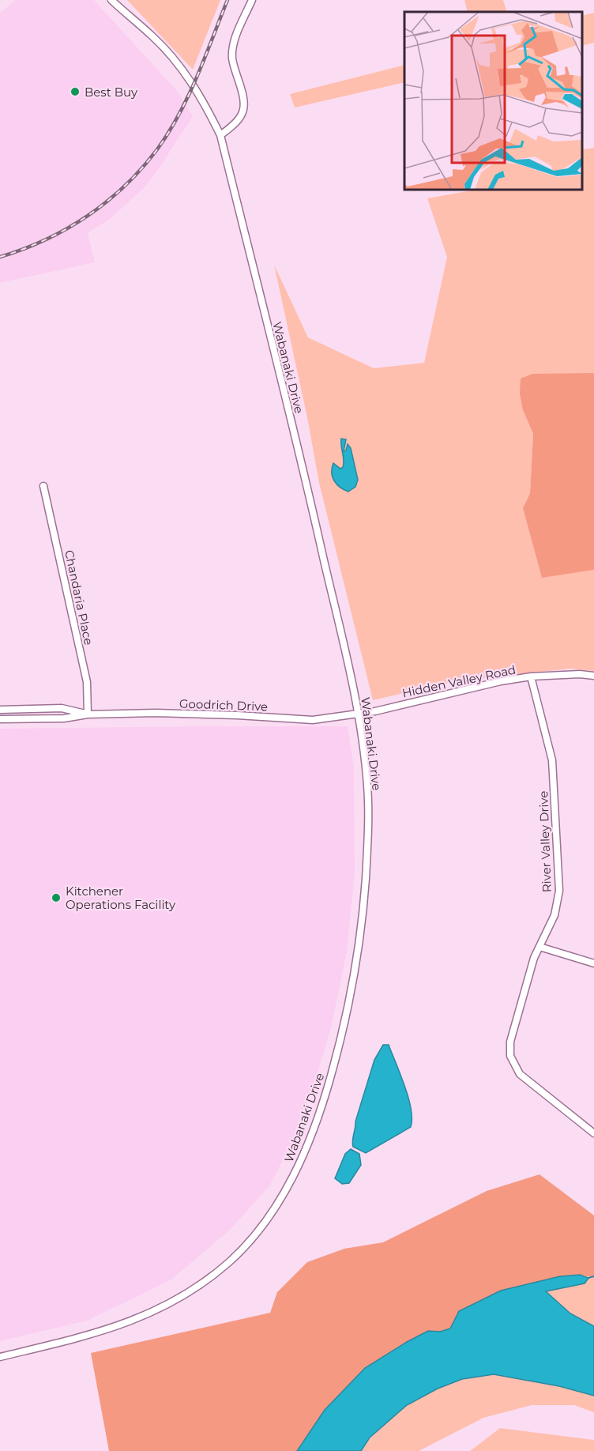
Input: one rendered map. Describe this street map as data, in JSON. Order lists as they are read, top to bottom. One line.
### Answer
{"streets":{"street":["Wabanaki Drive","Chandaria Place","Hidden Valley Road","Goodrich Drive","River Valley Drive"]},"crossings":[["Wabanaki Drive","Hidden Valley Road"],["Wabanaki Drive","Goodrich Drive"],["Chandaria Place","Goodrich Drive"],["Hidden Valley Road","Goodrich Drive"],["Hidden Valley Road","River Valley Drive"]],"places":["Best Buy","Kitchener Operations Facility"]}
